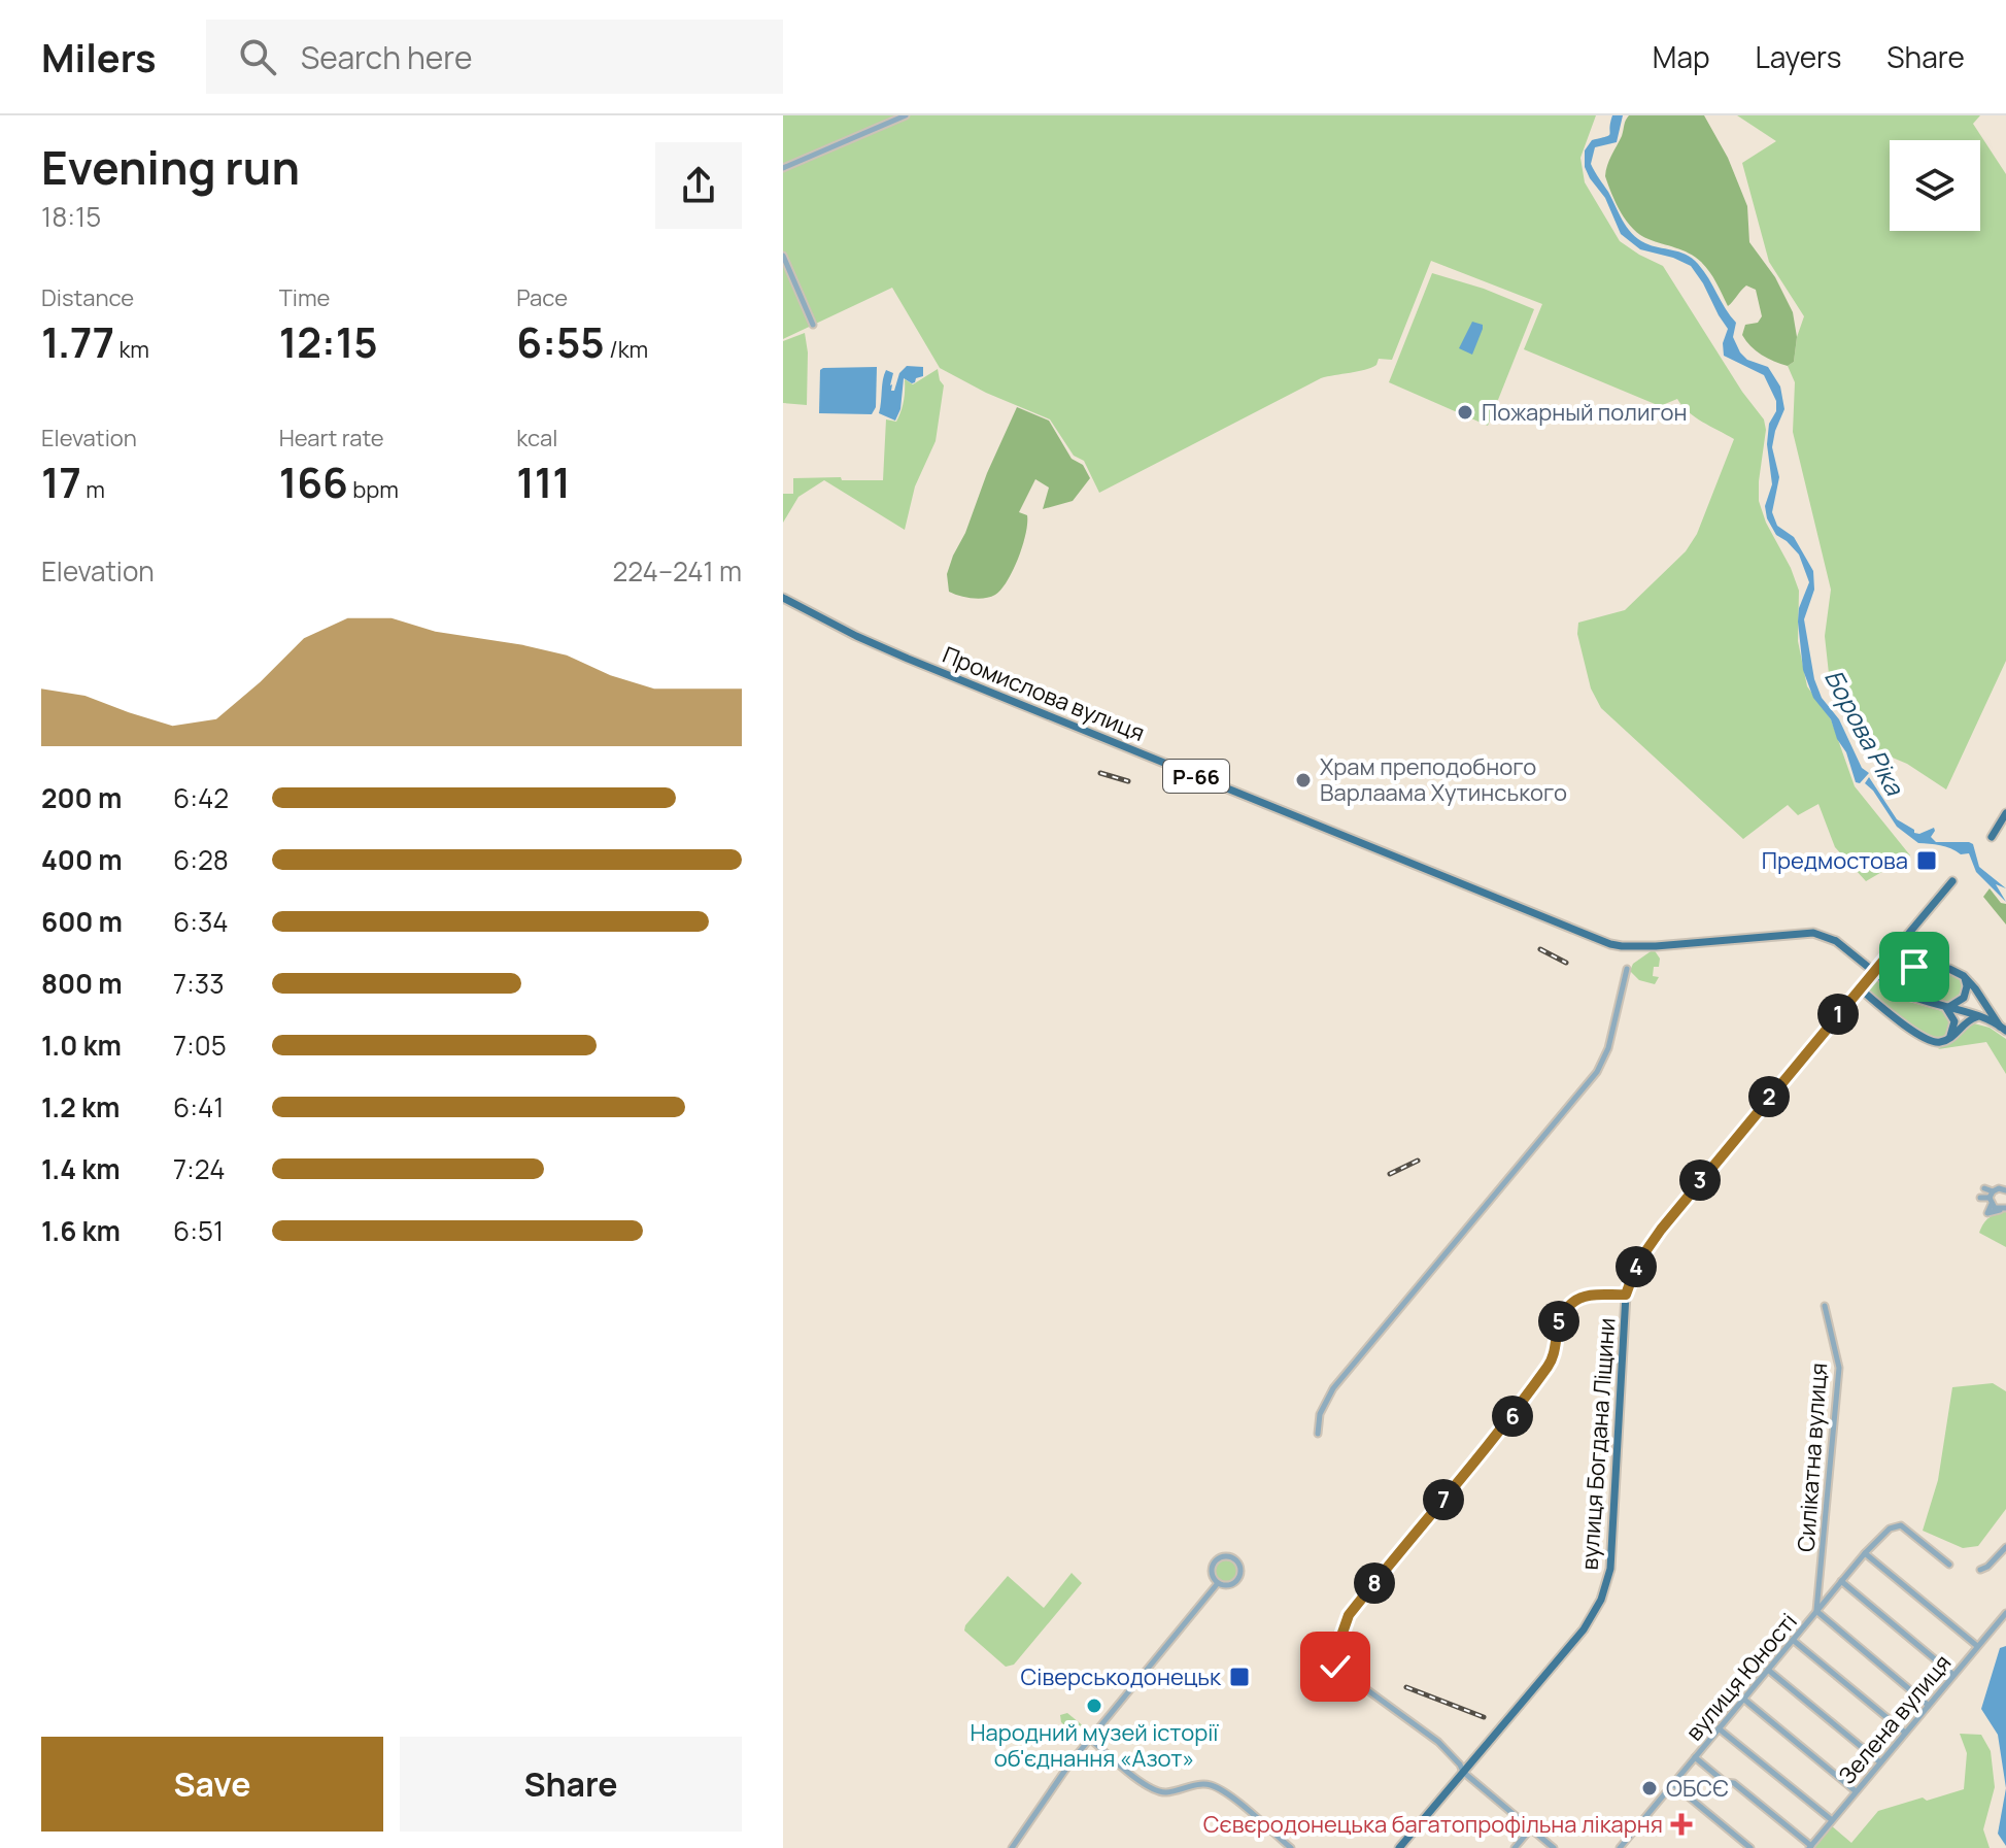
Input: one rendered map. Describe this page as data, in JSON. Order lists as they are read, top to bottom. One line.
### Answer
{"streets":{"main road":["Промислова вулиця","Р-66","вулиця Богдана Ліщини"],"street":["Силікатна вулиця","вулиця Юності","Зелена вулиця"]},"crossings":[["Силікатна вулиця","вулиця Юності"]],"water":["Борова Ріка"],"places":{"other":["Пожарный полигон","Храм преподобного Варлаама Хутинського","Народний музей історії об'єднання «Азот»","ОБСЄ"],"transit":["Предмостова","Сіверськодонецьк"],"health":["Сєвєродонецька багатопрофільна лікарня"]},"page":{"header":"Milers","search":"Search here","nav":["Map","Layers","Share"],"heading":["Evening run","18:15"],"stats":[["Distance","1.77 km"],["Time","12:15"],["Pace","6:55 /km"],["Elevation","17 m"],["Heart rate","166 bpm"],["kcal","111"]],"chart":["Elevation","224–241 m"],"list":[{"name":"200 m","note":"6:42"},{"name":"400 m","note":"6:28"},{"name":"600 m","note":"6:34"},{"name":"800 m","note":"7:33"},{"name":"1.0 km","note":"7:05"},{"name":"1.2 km","note":"6:41"},{"name":"1.4 km","note":"7:24"},{"name":"1.6 km","note":"6:51"}],"pins":["1","2","3","4","5","6","7","8"],"buttons":["Save","Share"]}}
